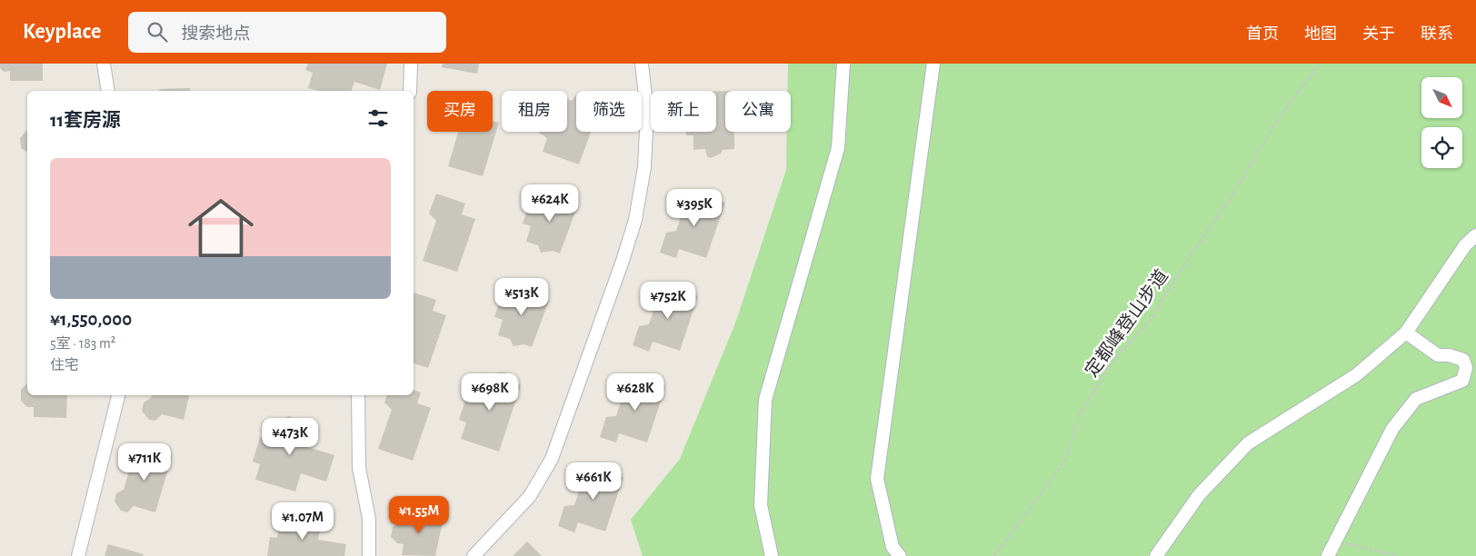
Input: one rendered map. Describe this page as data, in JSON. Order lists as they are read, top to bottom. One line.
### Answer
{"streets":{"path":["定都峰登山步道"]},"north":"bottom right","page":{"header":"Keyplace","search":"搜索地点","nav":["首页","地图","关于","联系"],"chip":["买房","租房","筛选","新上","公寓"],"heading":"11套房源","list":[{"name":"¥1,550,000","note":"5室 · 183 m² · 住宅"}],"price":["¥624K","¥395K","¥513K","¥752K","¥698K","¥628K","¥473K","¥711K","¥661K","¥1.55M","¥1.07M"]}}
